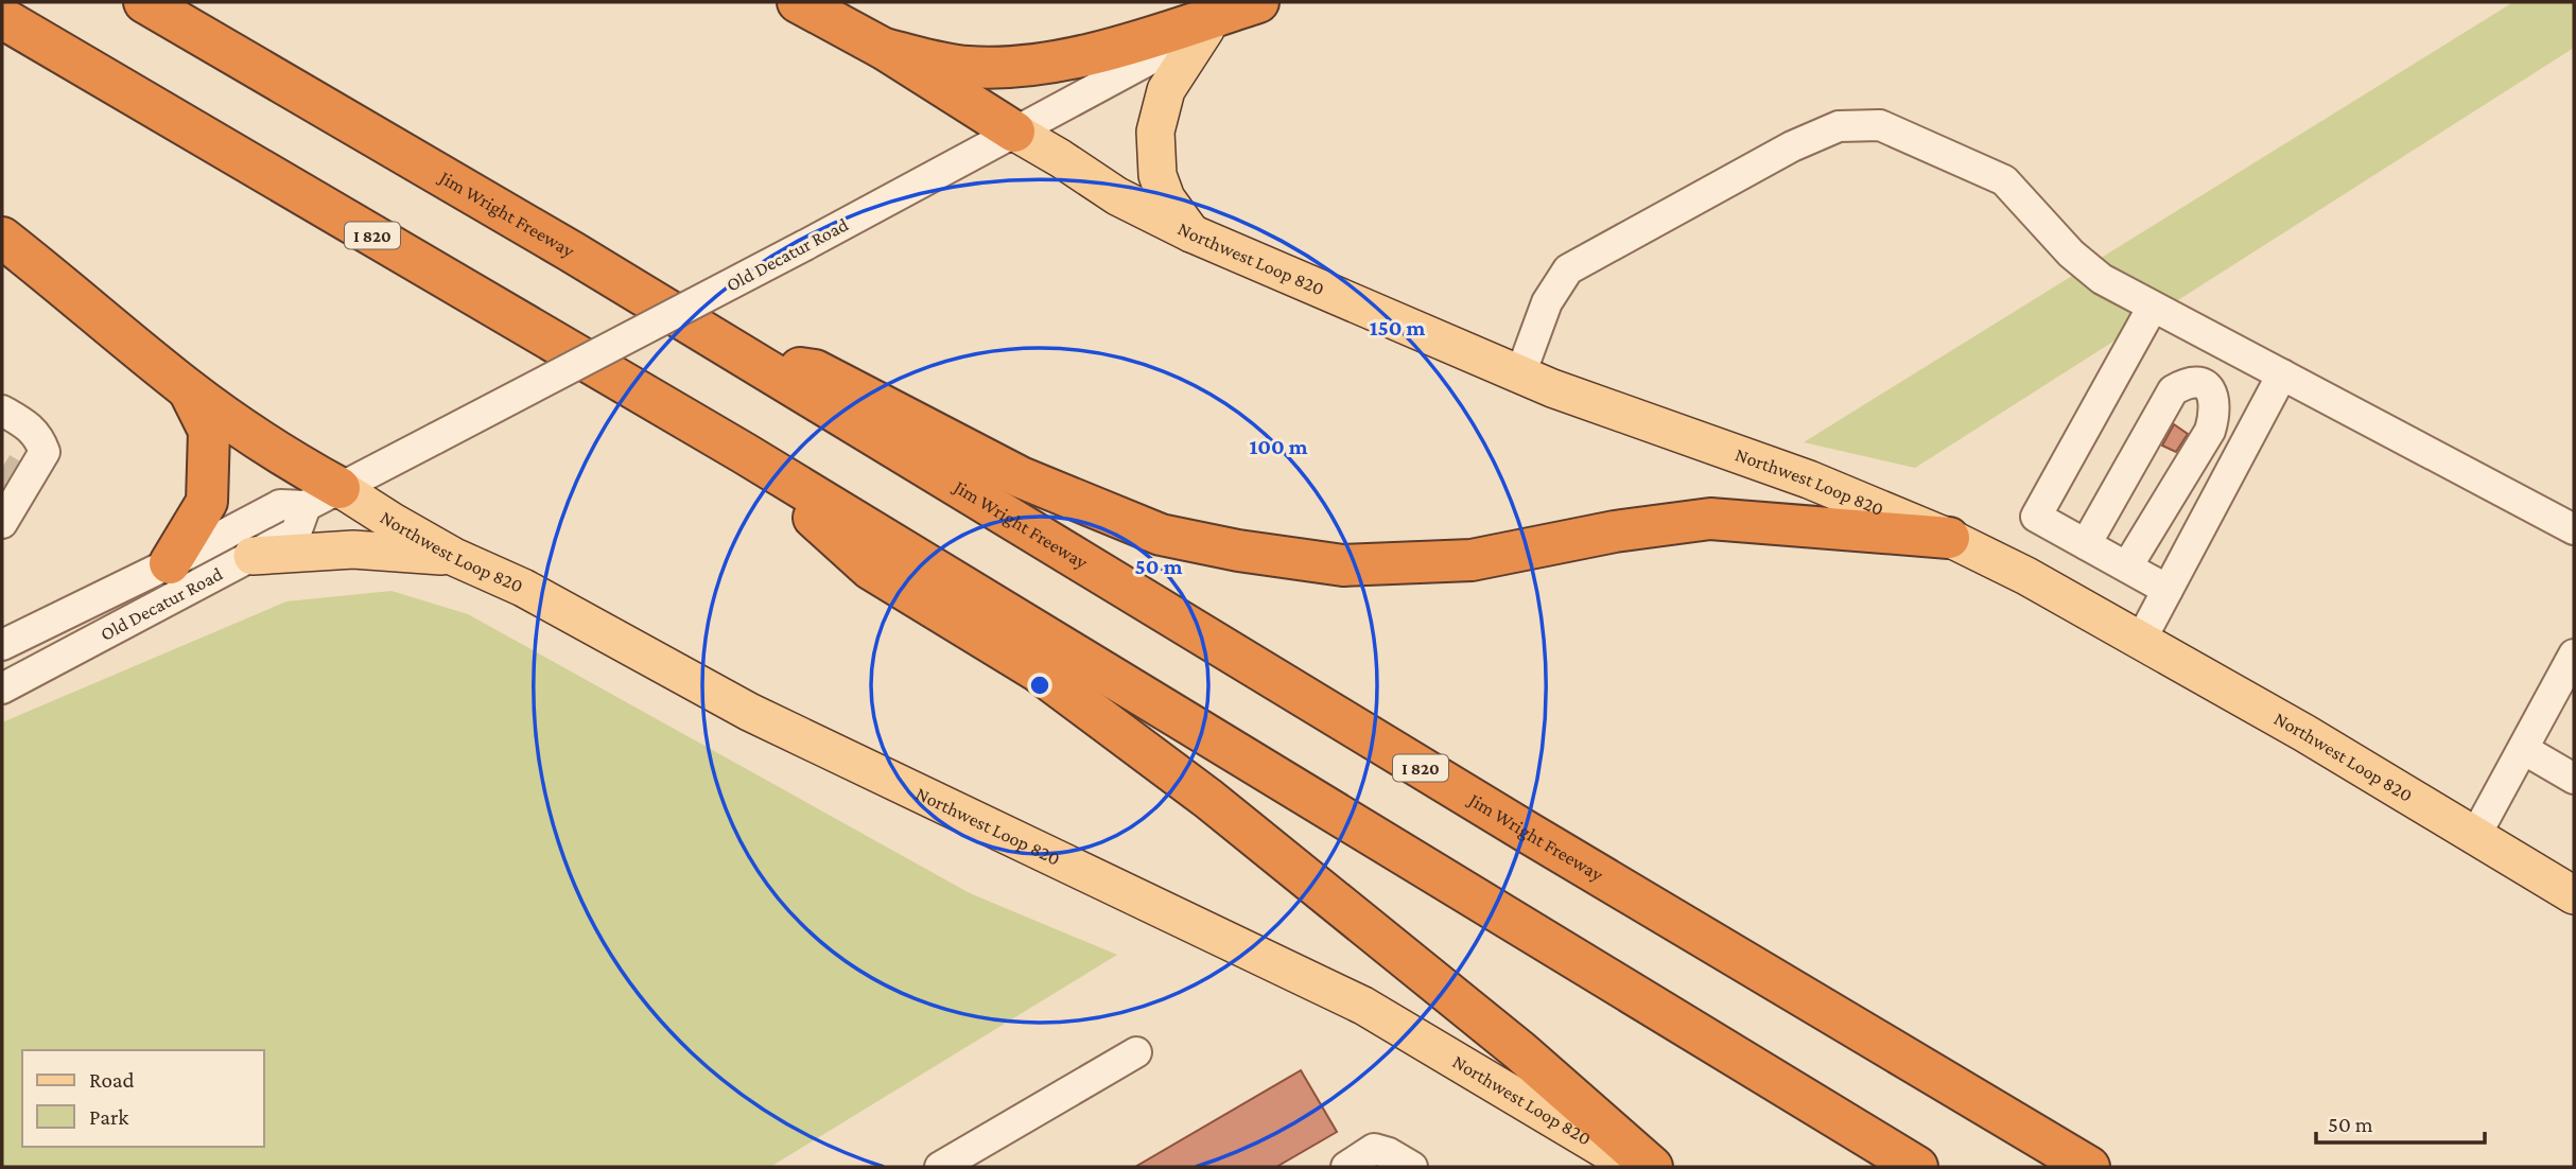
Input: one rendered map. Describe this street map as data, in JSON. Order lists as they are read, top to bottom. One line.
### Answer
{"streets":{"highway":["Jim Wright Freeway","I 820"],"main road":["Northwest Loop 820"],"street":["Old Decatur Road"]},"crossings":[["Old Decatur Road","Northwest Loop 820"]],"legend":["Road","Park"],"scale_bar":"50 m","rings":["150 m","100 m","50 m"]}
